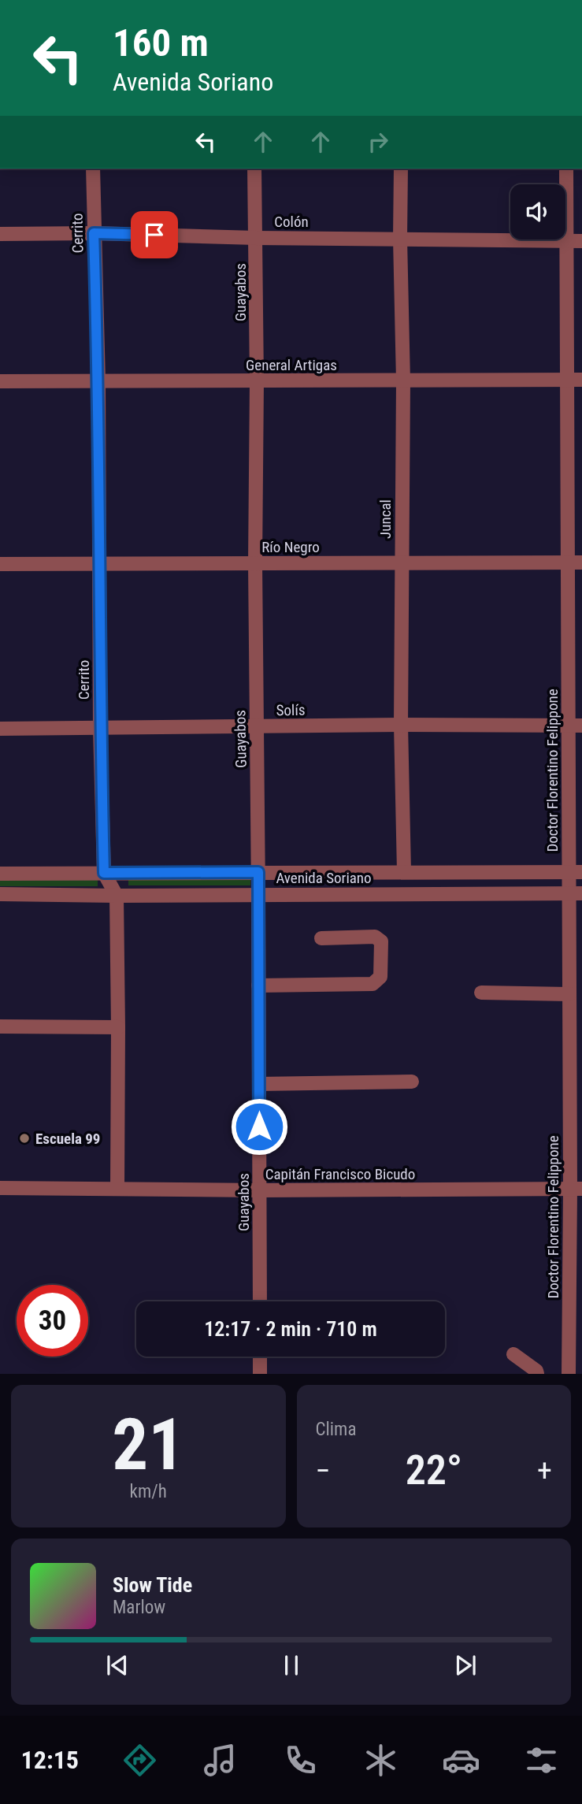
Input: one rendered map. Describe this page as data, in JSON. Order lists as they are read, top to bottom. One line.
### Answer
{"streets":{"street":["Colón","Cerrito","Guayabos","General Artigas","Juncal","Río Negro","Solís","Doctor Florentino Felippone","Avenida Soriano","Capitán Francisco Bicudo"]},"crossings":[["Colón","Cerrito"],["Colón","Guayabos"],["Colón","Juncal"],["Colón","Doctor Florentino Felippone"],["Cerrito","General Artigas"],["Cerrito","Río Negro"],["Cerrito","Solís"],["Cerrito","Avenida Soriano"],["Cerrito","Capitán Francisco Bicudo"],["Guayabos","General Artigas"],["Guayabos","Río Negro"],["Guayabos","Solís"],["Guayabos","Avenida Soriano"],["Guayabos","Capitán Francisco Bicudo"],["General Artigas","Juncal"],["General Artigas","Doctor Florentino Felippone"],["Juncal","Río Negro"],["Juncal","Solís"],["Juncal","Avenida Soriano"],["Río Negro","Doctor Florentino Felippone"],["Solís","Doctor Florentino Felippone"],["Doctor Florentino Felippone","Avenida Soriano"],["Doctor Florentino Felippone","Capitán Francisco Bicudo"]],"places":["Escuela 99"],"page":{"turn":["160 m","Avenida Soriano"],"limit":"30","trip":"12:17 · 2 min · 710 m","tile":[["21","km/h"],"Clima"],"heat":["−","22°","+"],"song":["Slow Tide","Marlow"],"tabs":"12:15"}}
